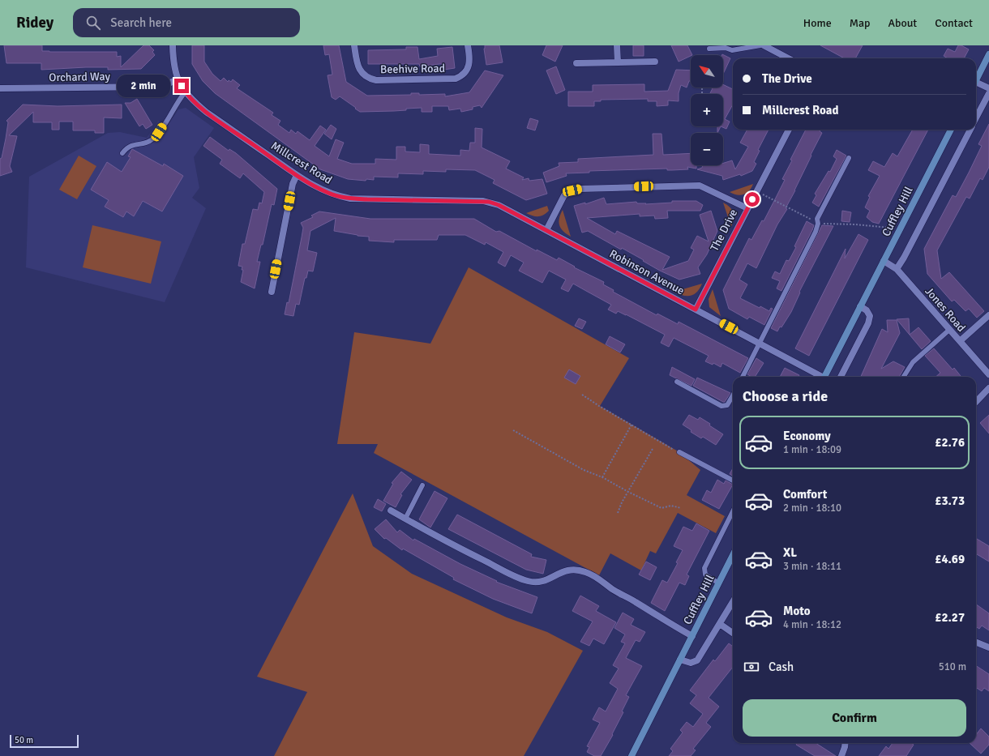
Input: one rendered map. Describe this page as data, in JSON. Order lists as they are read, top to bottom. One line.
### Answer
{"streets":{"main road":["Cuffley Hill"],"street":["Beehive Road","Orchard Way","Millcrest Road","The Drive","Robinson Avenue","Jones Road"]},"crossings":[["Orchard Way","Millcrest Road"],["Millcrest Road","Robinson Avenue"],["Cuffley Hill","Jones Road"],["The Drive","Robinson Avenue"]],"scale_bar":"50 m","north":"top left","page":{"header":"Ridey","search":"Search here","nav":["Home","Map","About","Contact"],"map_buttons":["+","−"],"banner":["The Drive","Millcrest Road"],"bubble":"2 min","heading":"Choose a ride","list":[{"name":"Economy","note":"1 min · 18:09","value":"£2.76"},{"name":"Comfort","note":"2 min · 18:10","value":"£3.73"},{"name":"XL","note":"3 min · 18:11","value":"£4.69"},{"name":"Moto","note":"4 min · 18:12","value":"£2.27"}],"pay":["Cash","510 m"],"buttons":"Confirm","scale":"50 m"}}
